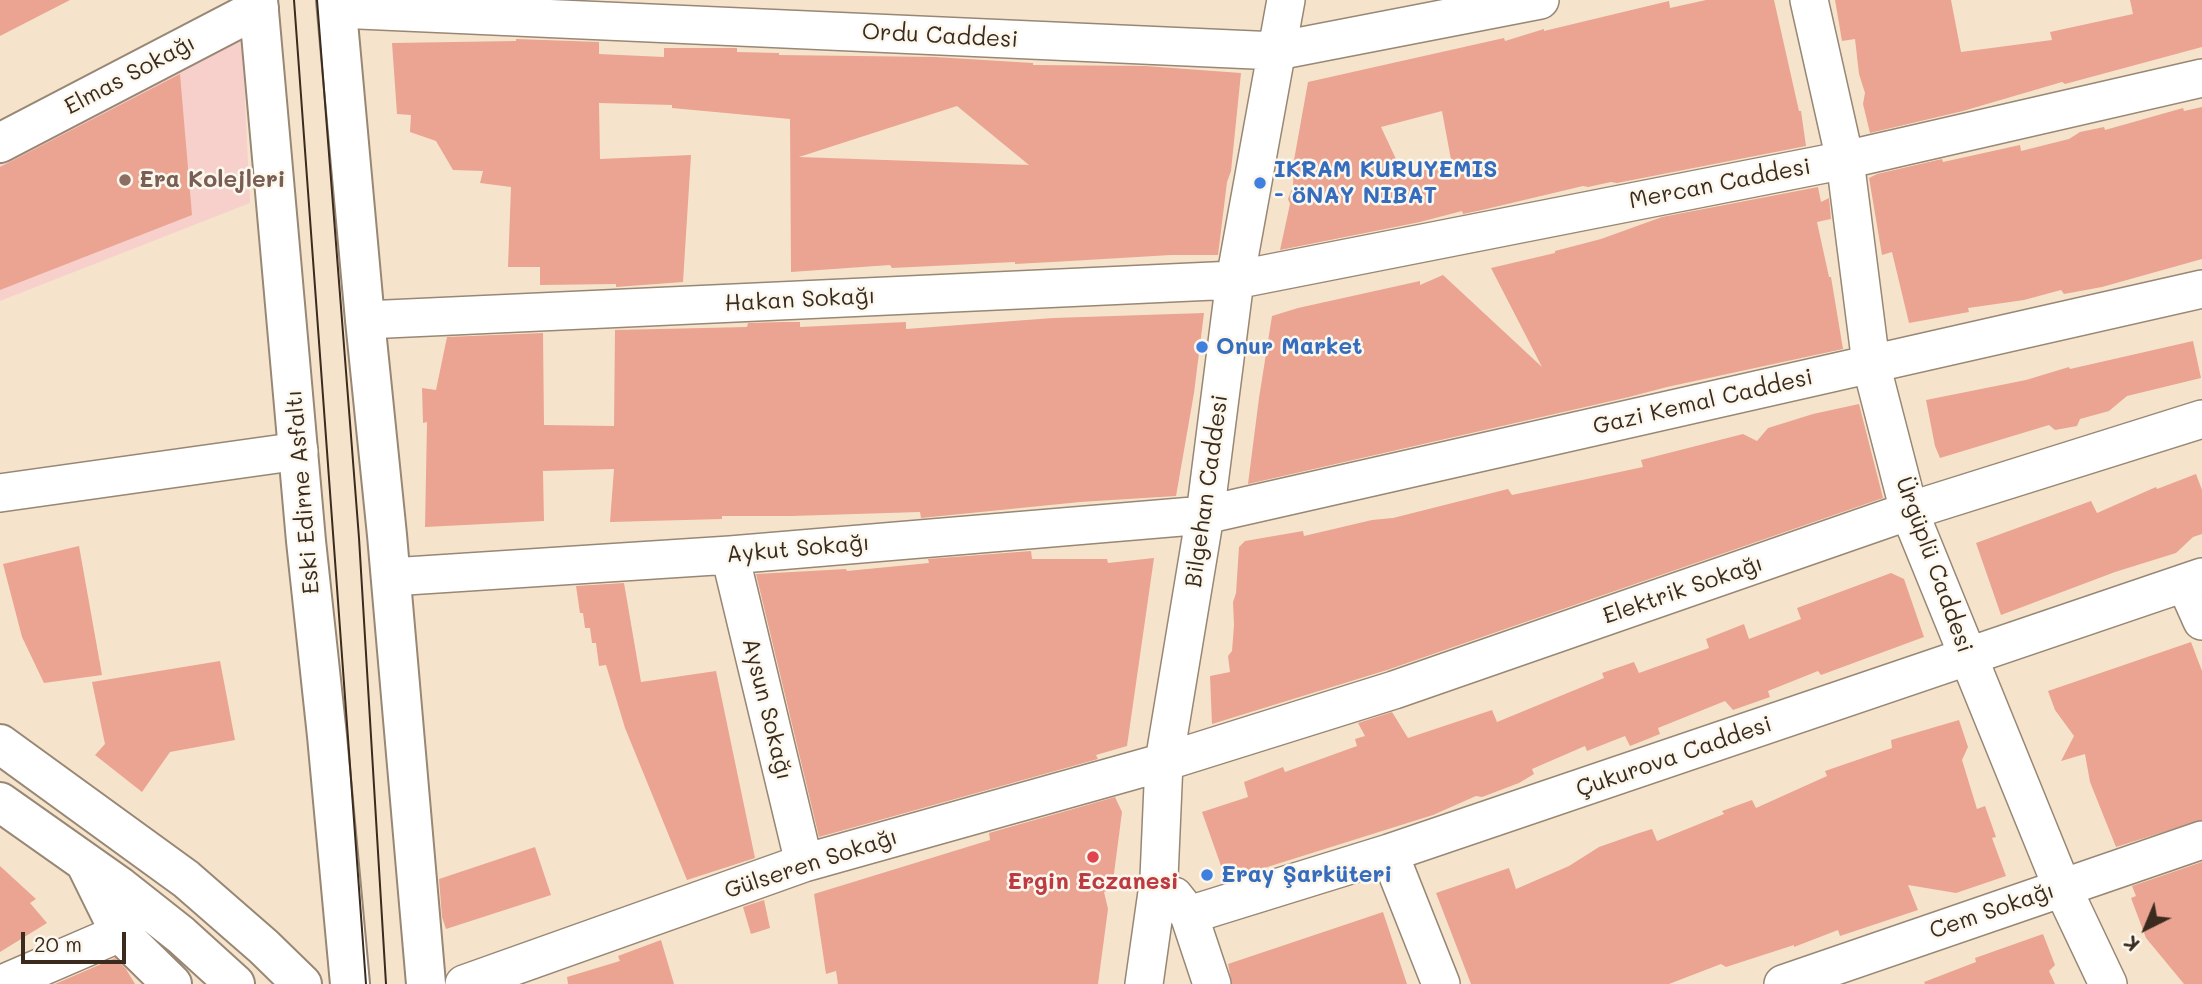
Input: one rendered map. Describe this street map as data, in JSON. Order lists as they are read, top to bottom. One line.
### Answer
{"streets":{"main road":["Elmas Sokağı","Eski Edirne Asfaltı"],"street":["Ordu Caddesi","Mercan Caddesi","Hakan Sokağı","Gazi Kemal Caddesi","Bilgehan Caddesi","Aykut Sokağı","Ürgüplü Caddesi","Elektrik Sokağı","Aysun Sokağı","Çukurova Caddesi","Gülseren Sokağı","Cem Sokağı"]},"crossings":[["Ordu Caddesi","Bilgehan Caddesi"],["Elmas Sokağı","Eski Edirne Asfaltı"],["Mercan Caddesi","Hakan Sokağı"],["Mercan Caddesi","Bilgehan Caddesi"],["Mercan Caddesi","Ürgüplü Caddesi"],["Hakan Sokağı","Bilgehan Caddesi"],["Gazi Kemal Caddesi","Bilgehan Caddesi"],["Gazi Kemal Caddesi","Aykut Sokağı"],["Gazi Kemal Caddesi","Ürgüplü Caddesi"],["Bilgehan Caddesi","Aykut Sokağı"],["Bilgehan Caddesi","Elektrik Sokağı"],["Bilgehan Caddesi","Gülseren Sokağı"],["Aykut Sokağı","Aysun Sokağı"],["Ürgüplü Caddesi","Elektrik Sokağı"],["Ürgüplü Caddesi","Çukurova Caddesi"],["Ürgüplü Caddesi","Cem Sokağı"],["Elektrik Sokağı","Gülseren Sokağı"],["Aysun Sokağı","Gülseren Sokağı"]],"places":["Era Kolejleri","IKRAM KURUYEMIS - öNAY NIBAT","Onur Market","Ergin Eczanesi","Eray Şarküteri"],"scale_bar":"20 m","north":"bottom left"}
